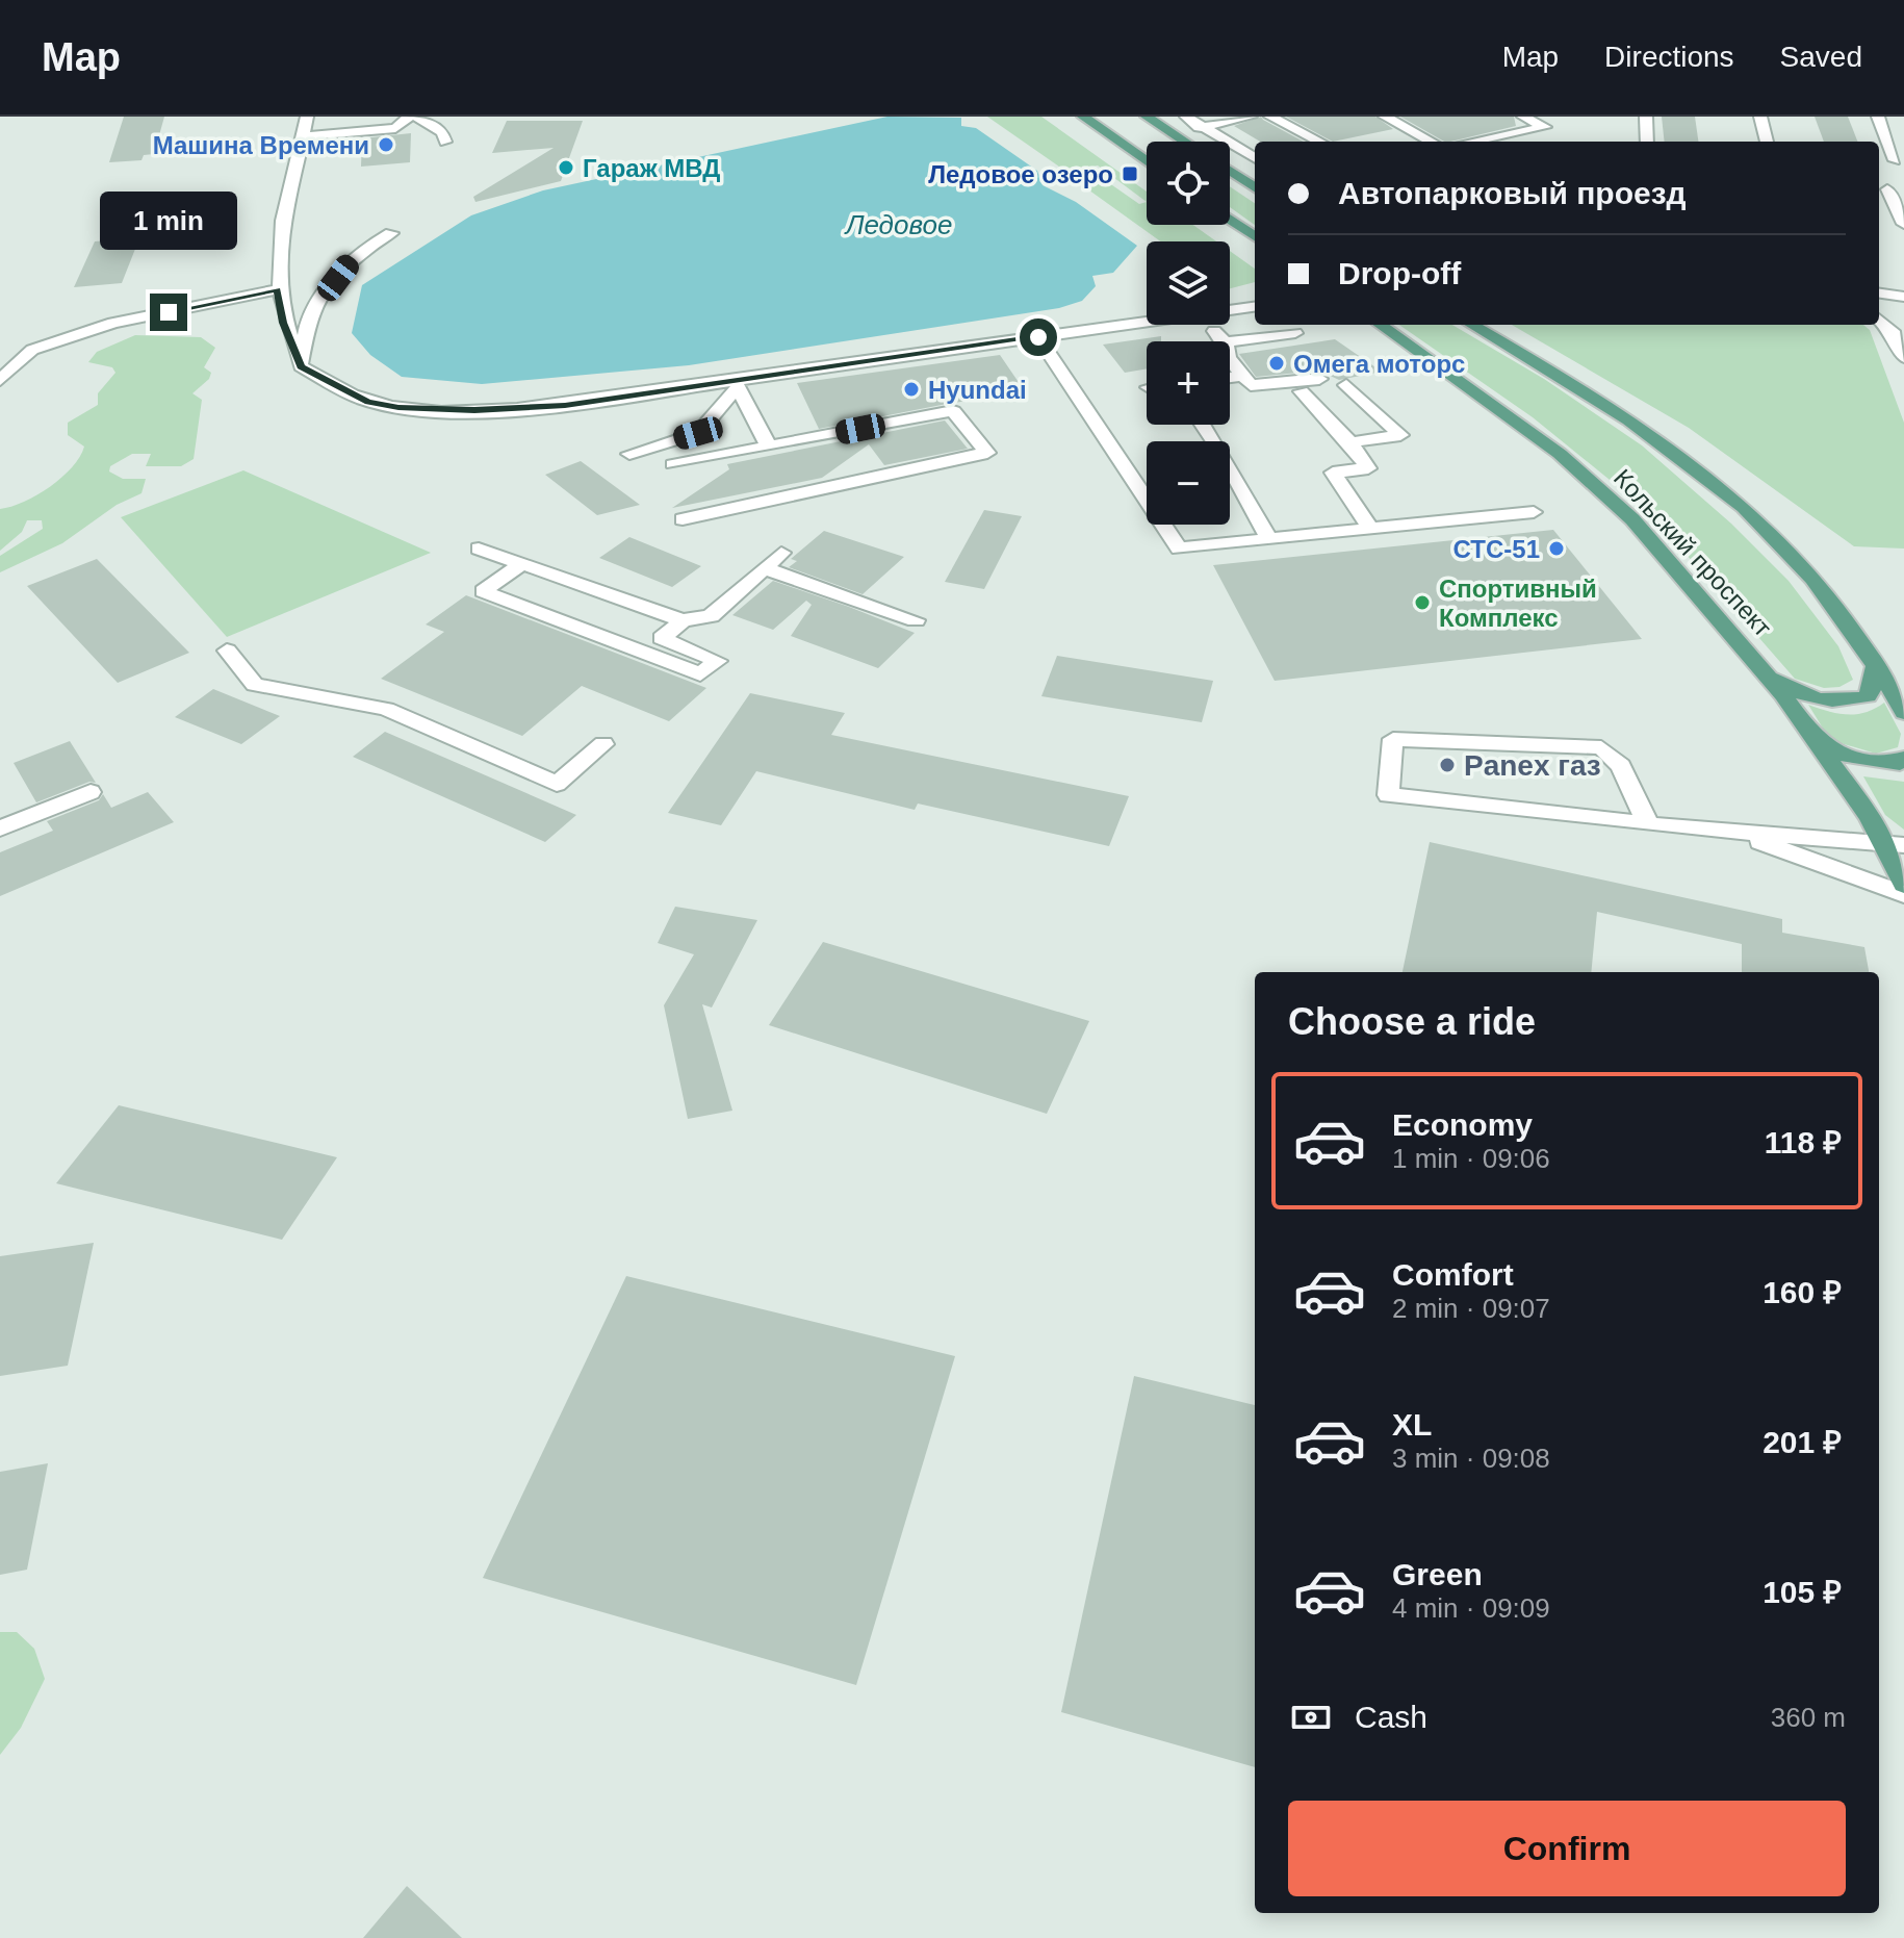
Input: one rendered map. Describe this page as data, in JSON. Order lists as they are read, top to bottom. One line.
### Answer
{"streets":{"main road":["Кольский проспект"]},"water":["Ледовое"],"places":{"other":["Машина Времени","Гараж МВД","Омега моторс","Hyundai","СТС-51","Спортивный Комплекс","Panex газ"],"transit":["Ледовое озеро"]},"page":{"header":"Map","nav":["Map","Directions","Saved"],"map_buttons":["+","−"],"banner":["Автопарковый проезд","Drop-off"],"bubble":"1 min","heading":"Choose a ride","list":[{"name":"Economy","note":"1 min · 09:06","value":"118 ₽"},{"name":"Comfort","note":"2 min · 09:07","value":"160 ₽"},{"name":"XL","note":"3 min · 09:08","value":"201 ₽"},{"name":"Green","note":"4 min · 09:09","value":"105 ₽"}],"pay":["Cash","360 m"],"buttons":"Confirm"}}
